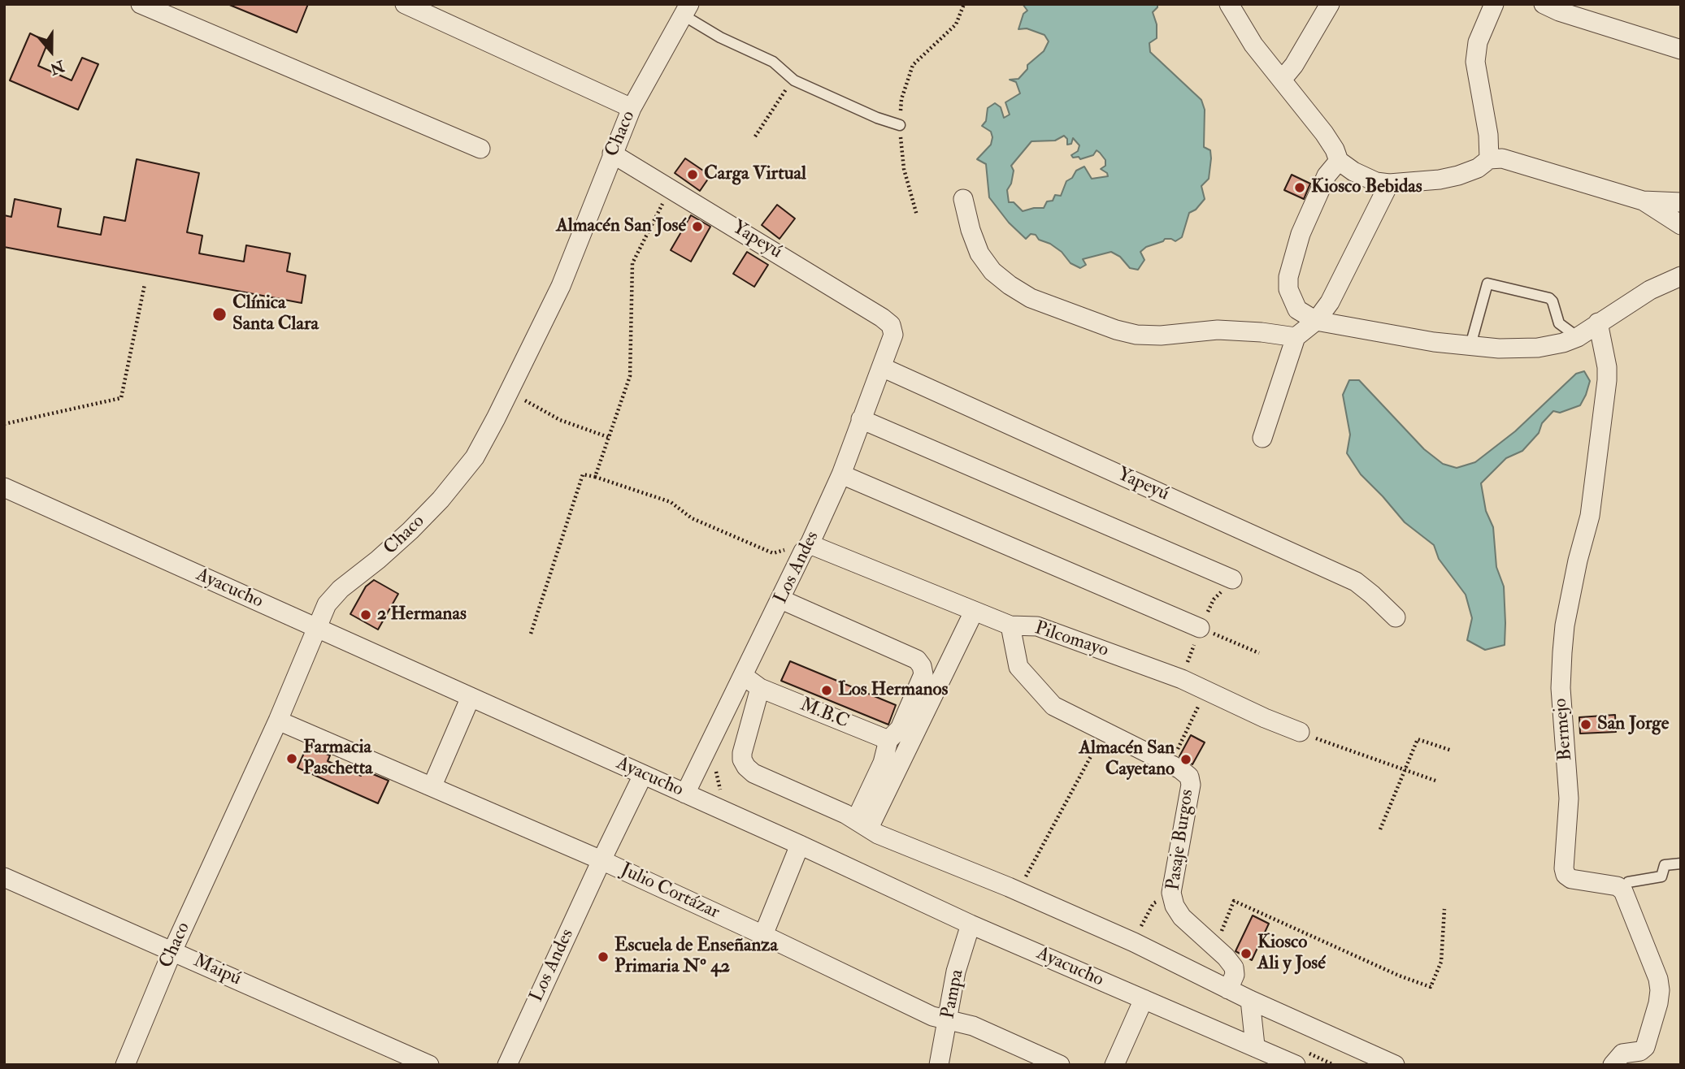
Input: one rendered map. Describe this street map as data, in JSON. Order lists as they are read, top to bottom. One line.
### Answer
{"streets":{"street":["Chaco","Yapeyú","Los Andes","Ayacucho","Pilcomayo","M.B.C","Bermejo","Pasaje Burgos","Julio Cortázar","Maipú","Pampa"]},"crossings":[["Chaco","Yapeyú"],["Chaco","Ayacucho"],["Chaco","Julio Cortázar"],["Chaco","Maipú"],["Yapeyú","Los Andes"],["Los Andes","Ayacucho"],["Los Andes","Pilcomayo"],["Los Andes","Julio Cortázar"],["Ayacucho","Pampa"],["Pilcomayo","Pasaje Burgos"],["Julio Cortázar","Pampa"]],"places":["Carga Virtual","Kiosco Bebidas","Almacén San José","Clínica Santa Clara","2 Hermanas","Los Hermanos","San Jorge","Farmacia Paschetta","Almacén San Cayetano","Kiosco Ali y José","Escuela de Enseñanza Primaria Nº 42"],"north":"bottom"}
